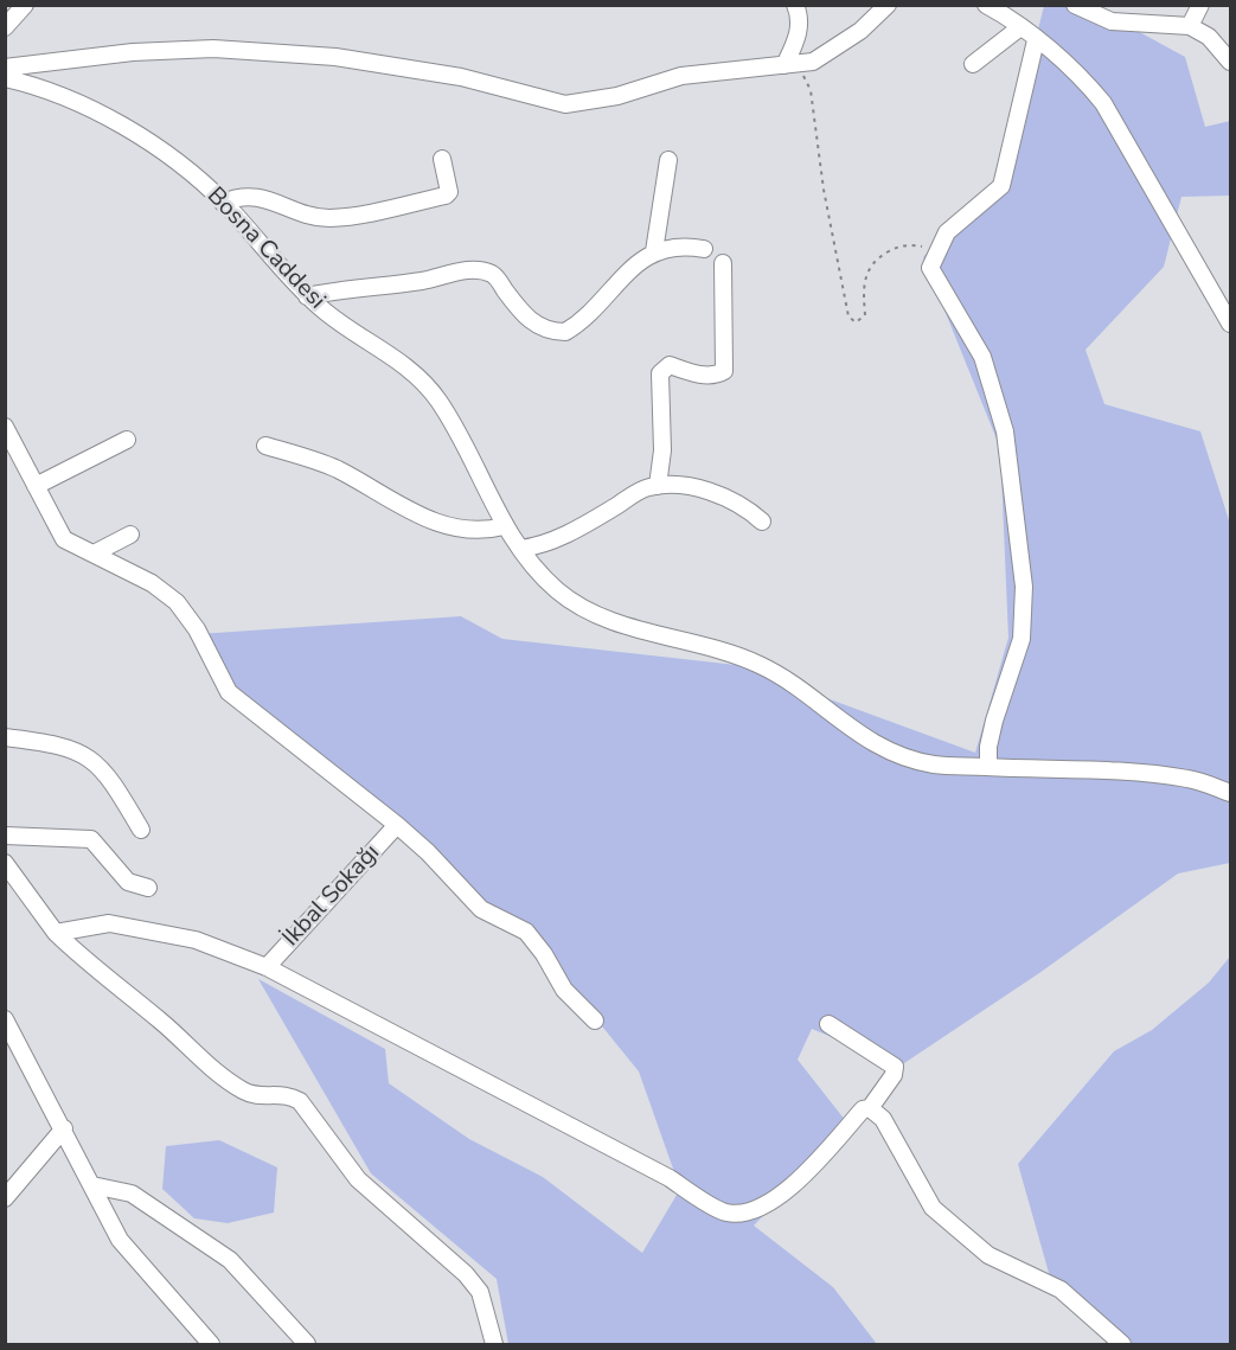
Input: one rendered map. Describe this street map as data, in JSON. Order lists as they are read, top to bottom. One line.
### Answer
{"streets":{"street":["Bosna Caddesi","İkbal Sokağı"]}}
